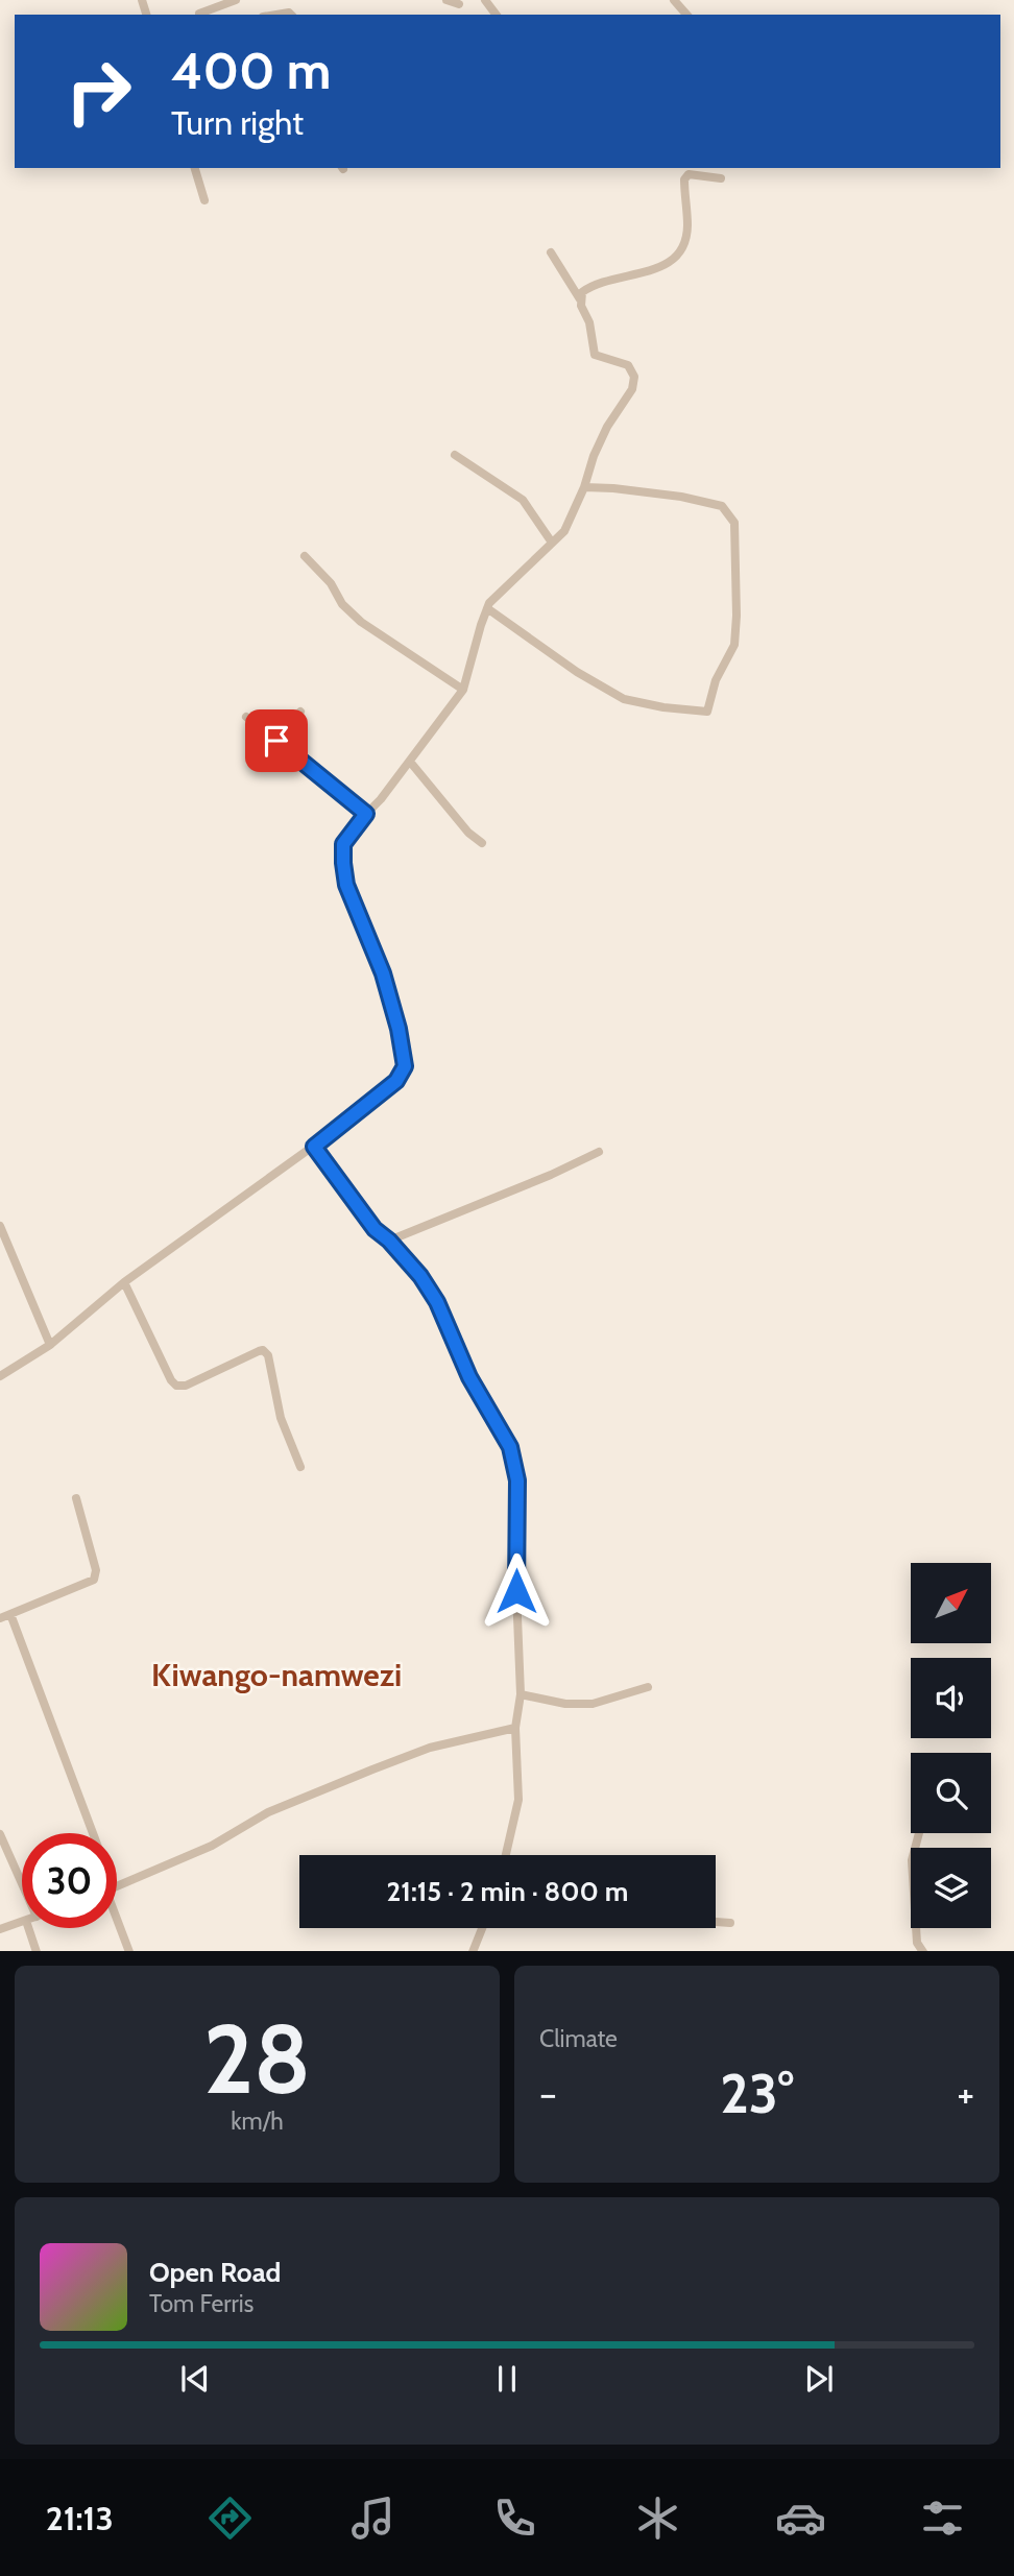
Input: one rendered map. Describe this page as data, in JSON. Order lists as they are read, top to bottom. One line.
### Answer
{"districts":["Kiwango-namwezi"],"north":"top right","page":{"turn":["400 m","Turn right"],"limit":"30","trip":"21:15 · 2 min · 800 m","tile":[["28","km/h"],"Climate"],"heat":["−","23°","+"],"song":["Open Road","Tom Ferris"],"tabs":"21:13"}}
